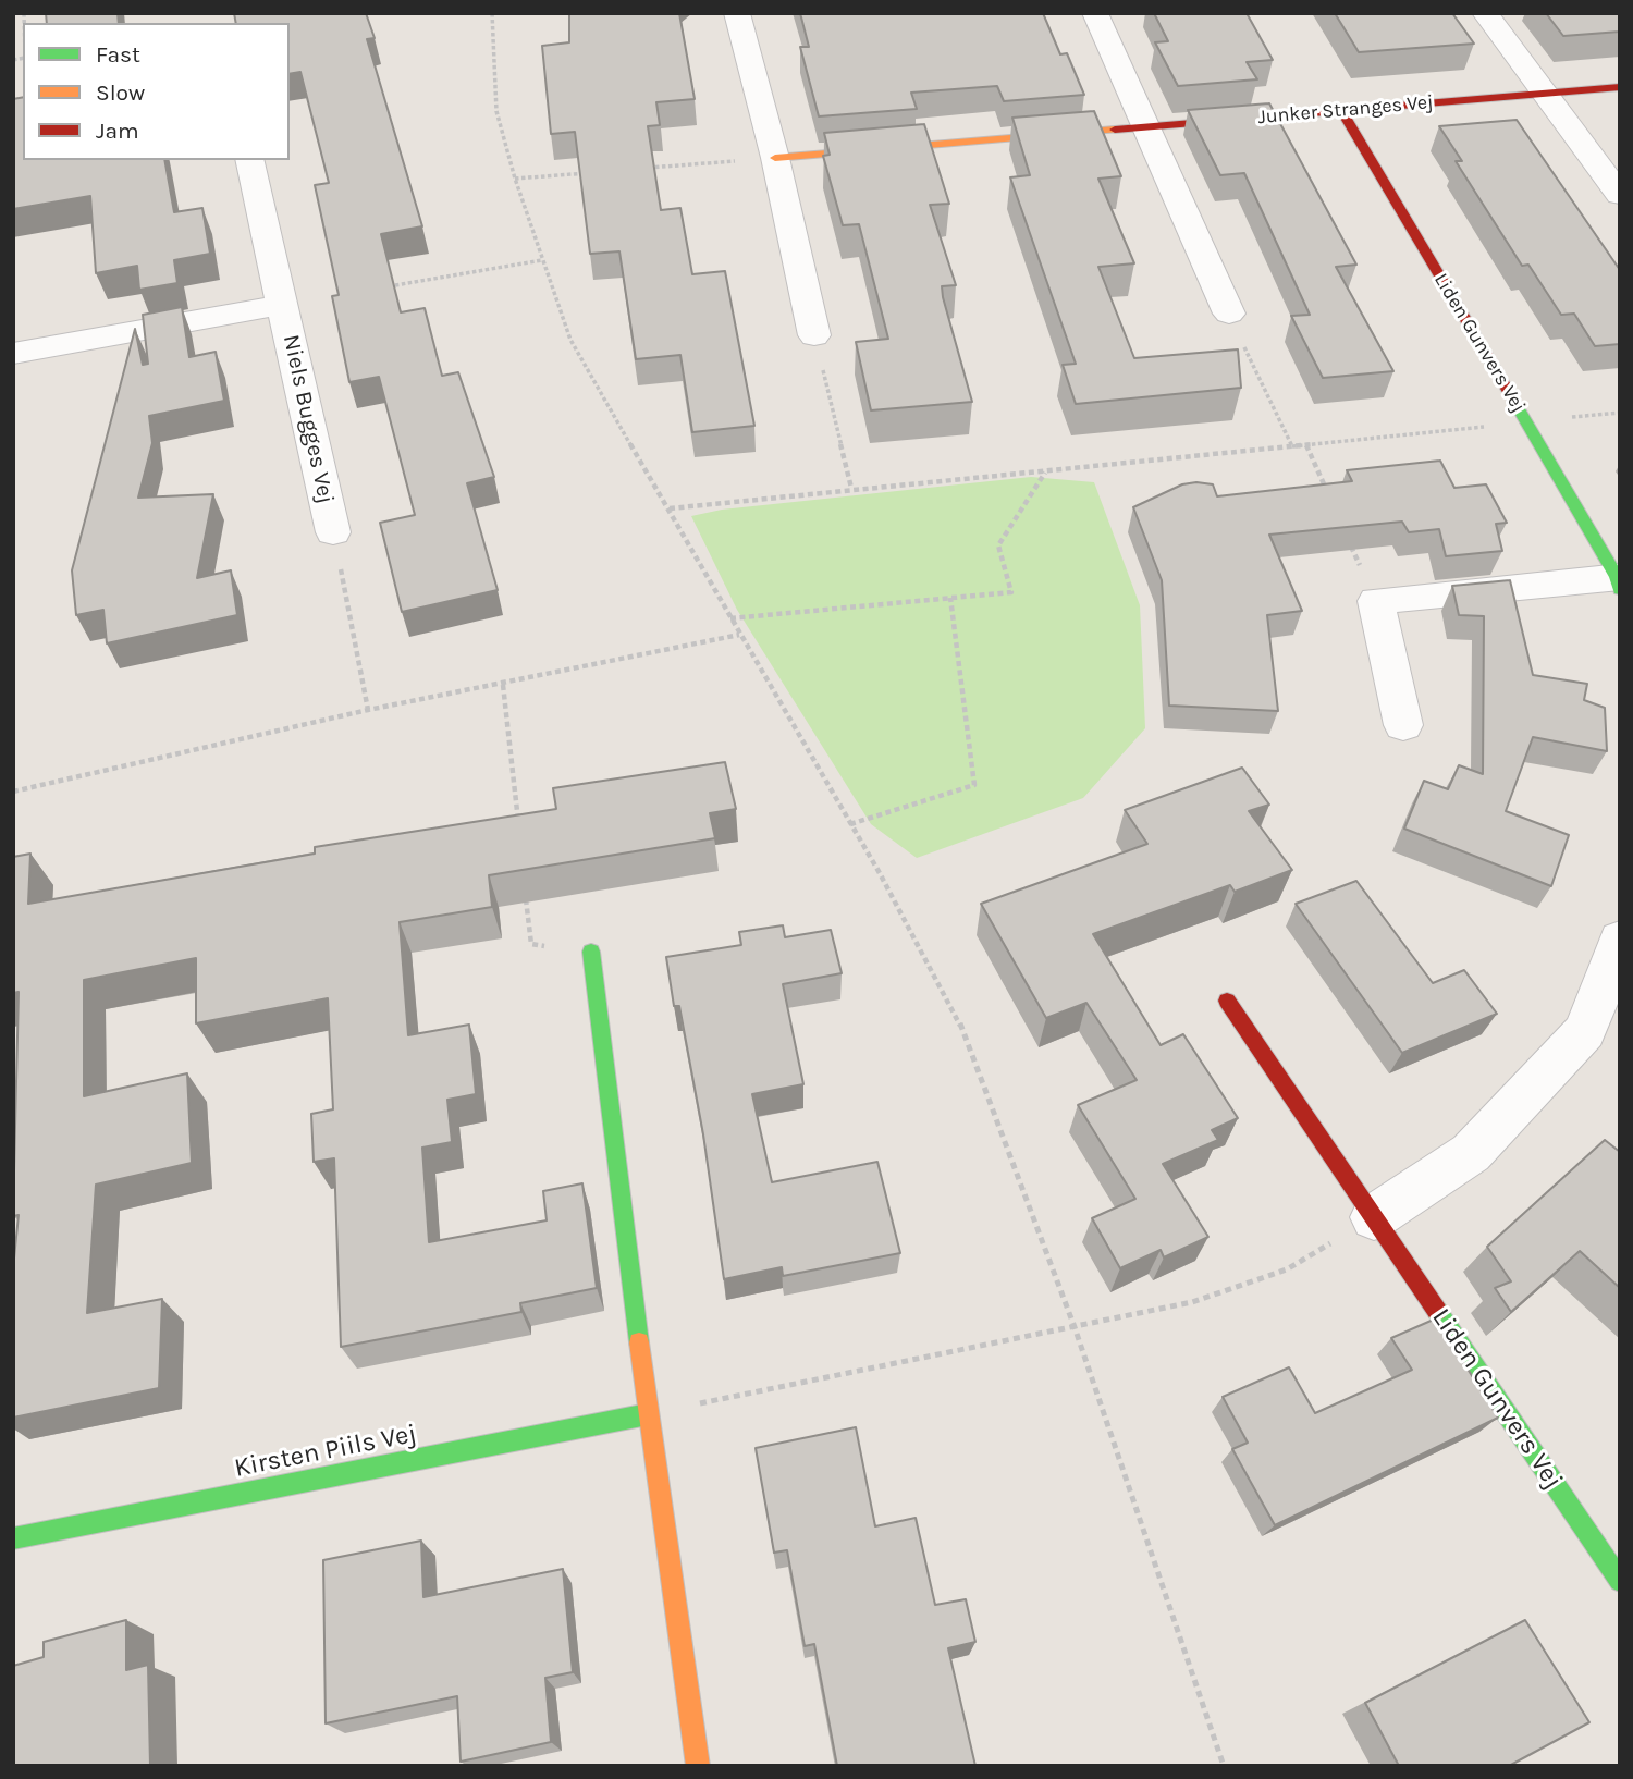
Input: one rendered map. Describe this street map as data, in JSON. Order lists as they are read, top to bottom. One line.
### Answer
{"streets":{"street":["Junker Stranges Vej","Liden Gunvers Vej","Niels Bugges Vej","Kirsten Piils Vej"]},"crossings":[["Junker Stranges Vej","Liden Gunvers Vej"]],"legend":["Fast","Slow","Jam"]}
